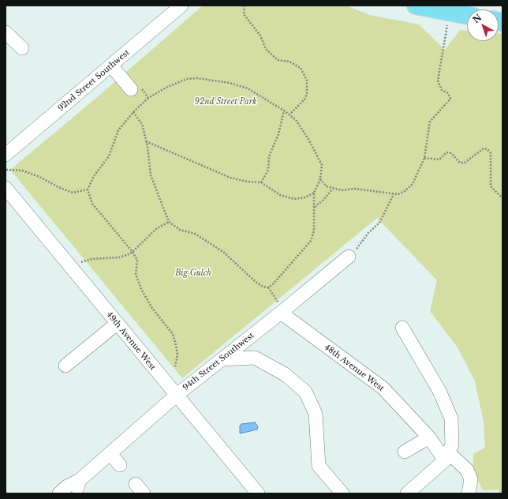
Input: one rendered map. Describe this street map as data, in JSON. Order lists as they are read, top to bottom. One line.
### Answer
{"streets":{"street":["92nd Street Southwest","49th Avenue West","94th Street Southwest","48th Avenue West"]},"crossings":[["49th Avenue West","94th Street Southwest"],["94th Street Southwest","48th Avenue West"]],"parks":["92nd Street Park","Big Gulch"],"north":"top left"}
